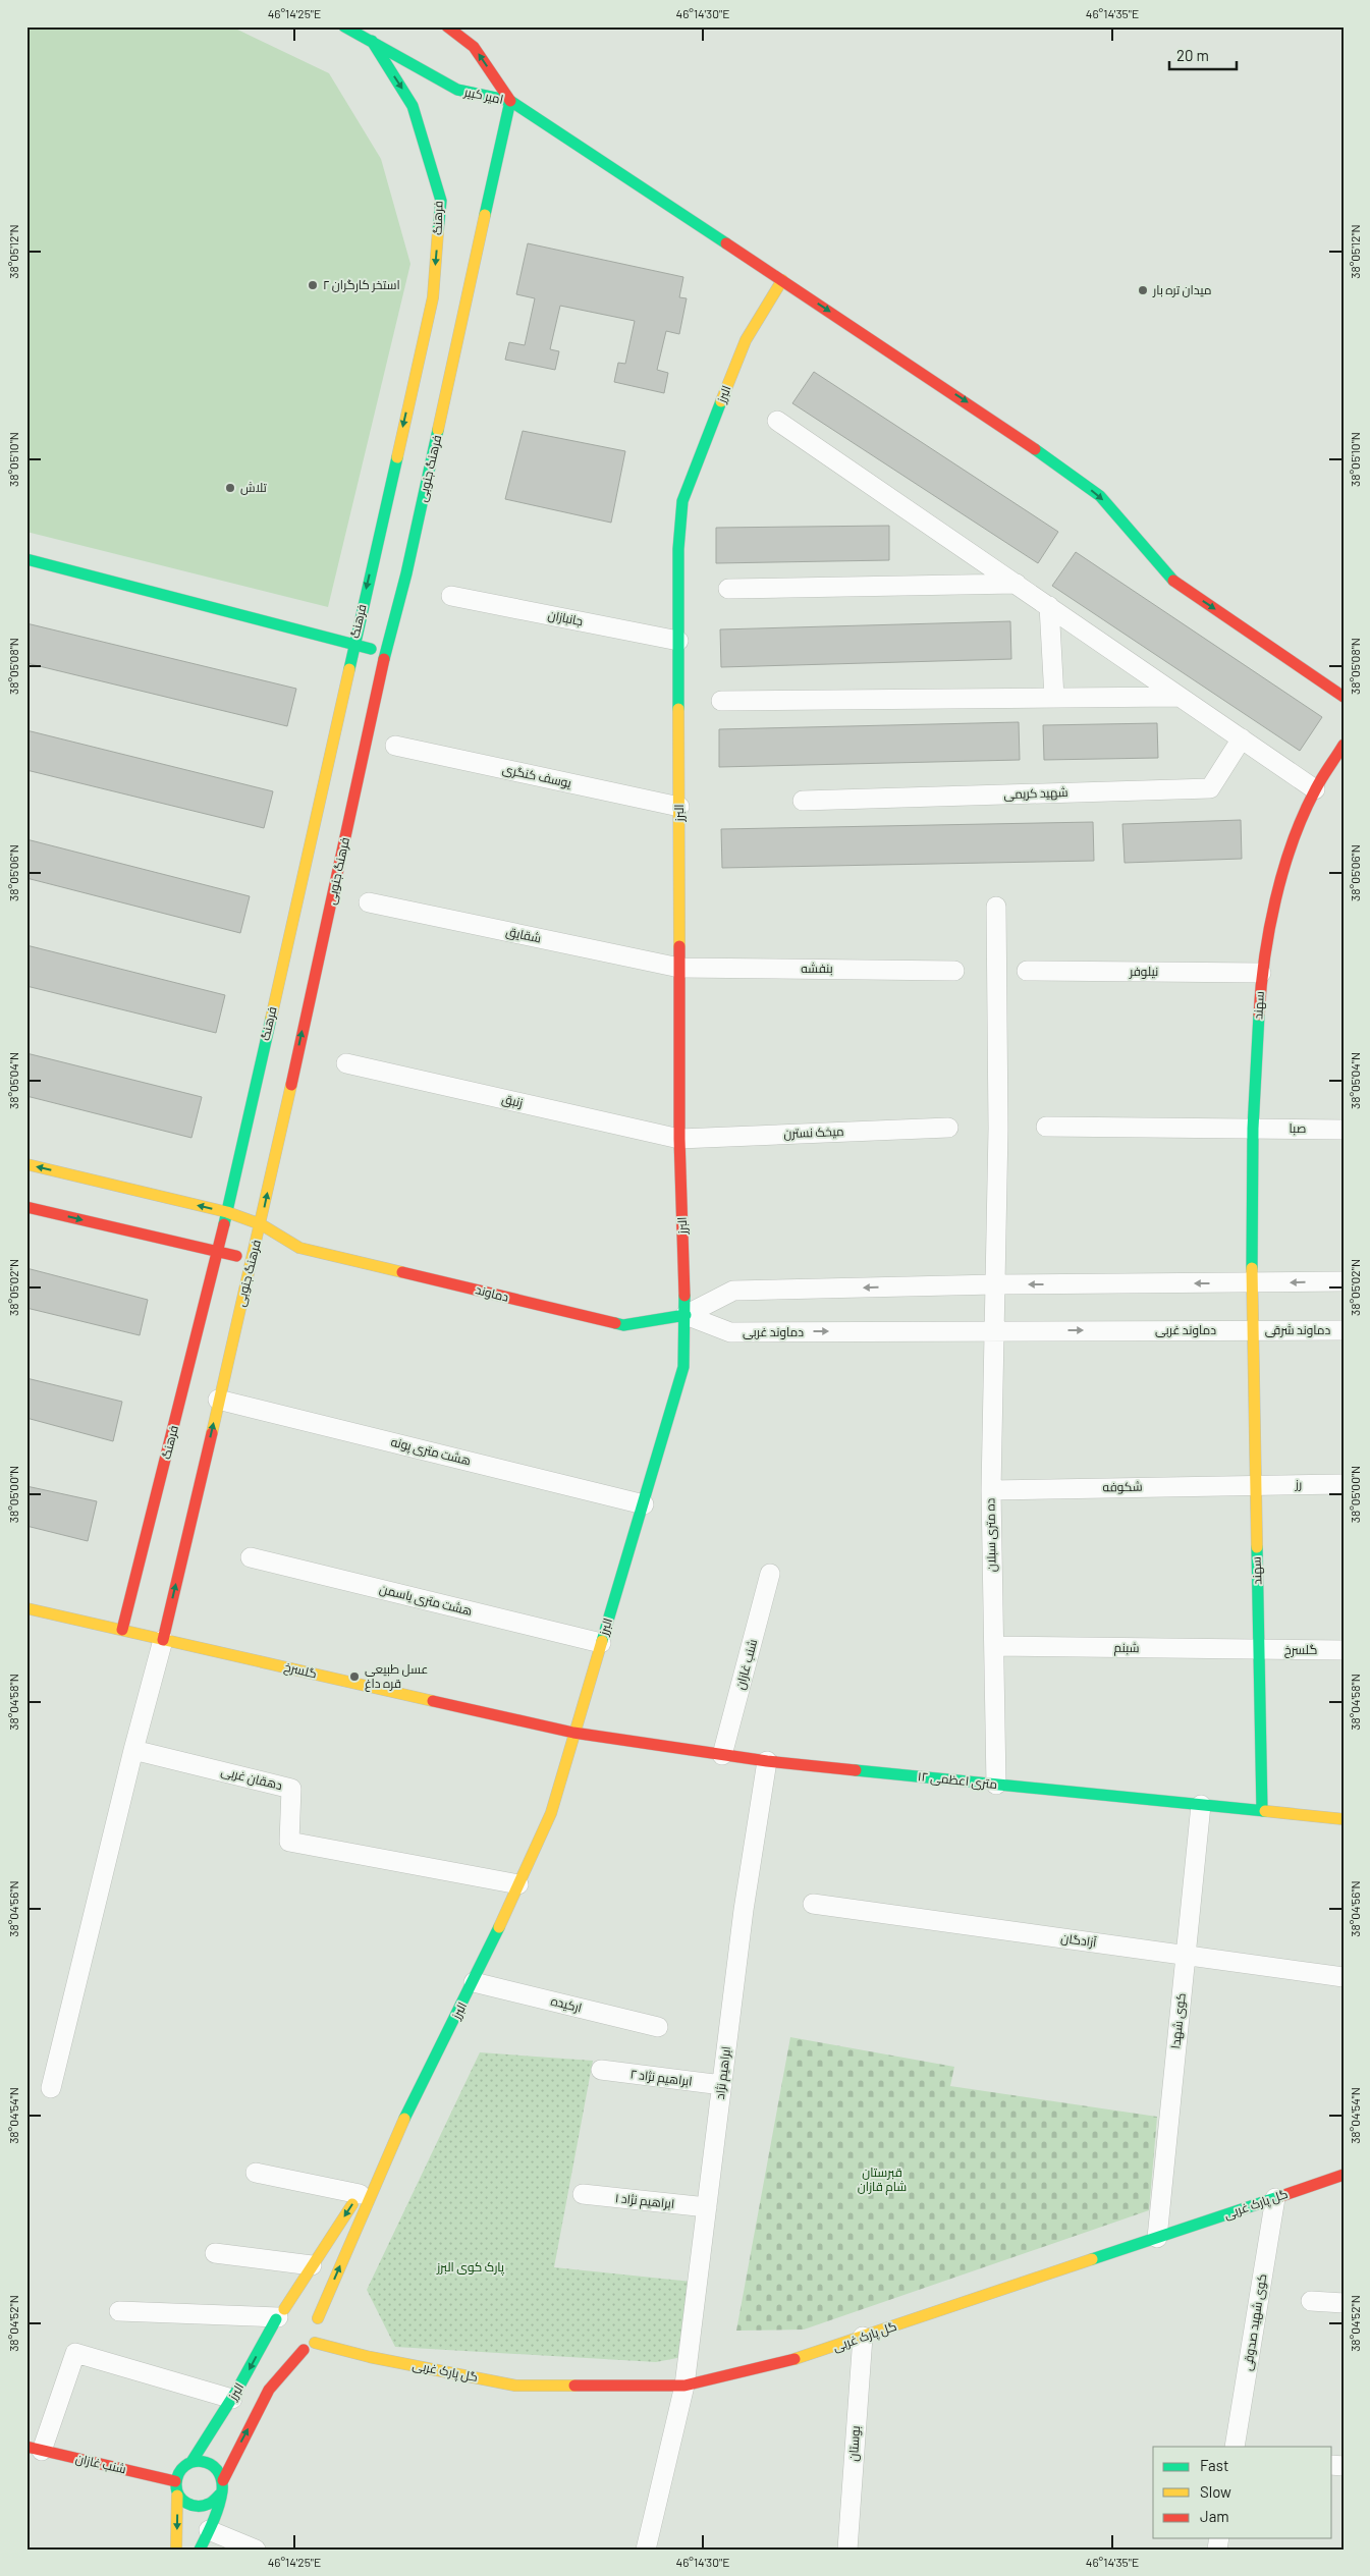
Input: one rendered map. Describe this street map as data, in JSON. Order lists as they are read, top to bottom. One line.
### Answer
{"streets":{"main road":["امیر کبیر","فرهنگ","البرز","فرهنگ جنوبی","سهند","دماوند","گلسرخ","شنب غازان","۱۲ متری اعظمی","گل پارک غربی"],"street":["جانبازان","یوسف کنگری","شهید کریمی","شقایق","بنفشه","نیلوفر","زنبق","صبا","میخک نسترن","دماوند غربی","دماوند شرقی","هشت متری پونه","رز","شکوفه","ده متری سبلان","هشت متری یاسمن","شبنم","دهقان غربی","آزادگان","ارکیده","کوی شهدا","ابراهیم نژاد","ابراهیم نژاد ۲","ابراهیم نژاد ۱","کوی شهید صدوقی","بوستان"]},"crossings":[["امیر کبیر","فرهنگ"],["امیر کبیر","فرهنگ جنوبی"],["فرهنگ","گلسرخ"],["البرز","جانبازان"],["البرز","یوسف کنگری"],["البرز","شقایق"],["البرز","بنفشه"],["البرز","زنبق"],["البرز","میخک نسترن"],["البرز","دماوند"],["البرز","دماوند غربی"],["البرز","هشت متری پونه"],["البرز","هشت متری یاسمن"],["البرز","گلسرخ"],["البرز","شنب غازان"],["البرز","دهقان غربی"],["البرز","۱۲ متری اعظمی"],["البرز","ارکیده"],["فرهنگ جنوبی","هشت متری پونه"],["فرهنگ جنوبی","گلسرخ"],["شقایق","بنفشه"],["نیلوفر","سهند"],["سهند","صبا"],["سهند","دماوند غربی"],["سهند","دماوند شرقی"],["سهند","رز"],["سهند","شکوفه"],["سهند","شبنم"],["سهند","گلسرخ"],["سهند","۱۲ متری اعظمی"],["زنبق","میخک نسترن"],["دماوند","دماوند غربی"],["دماوند غربی","دماوند شرقی"],["دماوند غربی","ده متری سبلان"],["رز","شکوفه"],["شکوفه","ده متری سبلان"],["ده متری سبلان","شبنم"],["ده متری سبلان","۱۲ متری اعظمی"],["شبنم","گلسرخ"],["گلسرخ","۱۲ متری اعظمی"],["شنب غازان","۱۲ متری اعظمی"],["۱۲ متری اعظمی","کوی شهدا"],["۱۲ متری اعظمی","ابراهیم نژاد"],["آزادگان","کوی شهدا"],["کوی شهدا","گل پارک غربی"],["ابراهیم نژاد","ابراهیم نژاد ۲"],["ابراهیم نژاد","ابراهیم نژاد ۱"],["ابراهیم نژاد","گل پارک غربی"],["گل پارک غربی","کوی شهید صدوقی"],["گل پارک غربی","بوستان"]],"one_way":["فرهنگ","فرهنگ جنوبی"],"parks":["قبرستان شام قازان","پارک کوی البرز"],"places":["استخر کارگران ۲","میدان تره بار","تلاش","عسل طبیعی قره داغ"],"legend":["Fast","Slow","Jam"],"scale_bar":"20 m","coordinates":["46°14'25\"E","46°14'30\"E","46°14'35\"E","38°05'12\"N","38°05'10\"N","38°05'08\"N","38°05'06\"N","38°05'04\"N","38°05'02\"N","38°05'00\"N","38°04'58\"N","38°04'56\"N","38°04'54\"N","38°04'52\"N"]}
